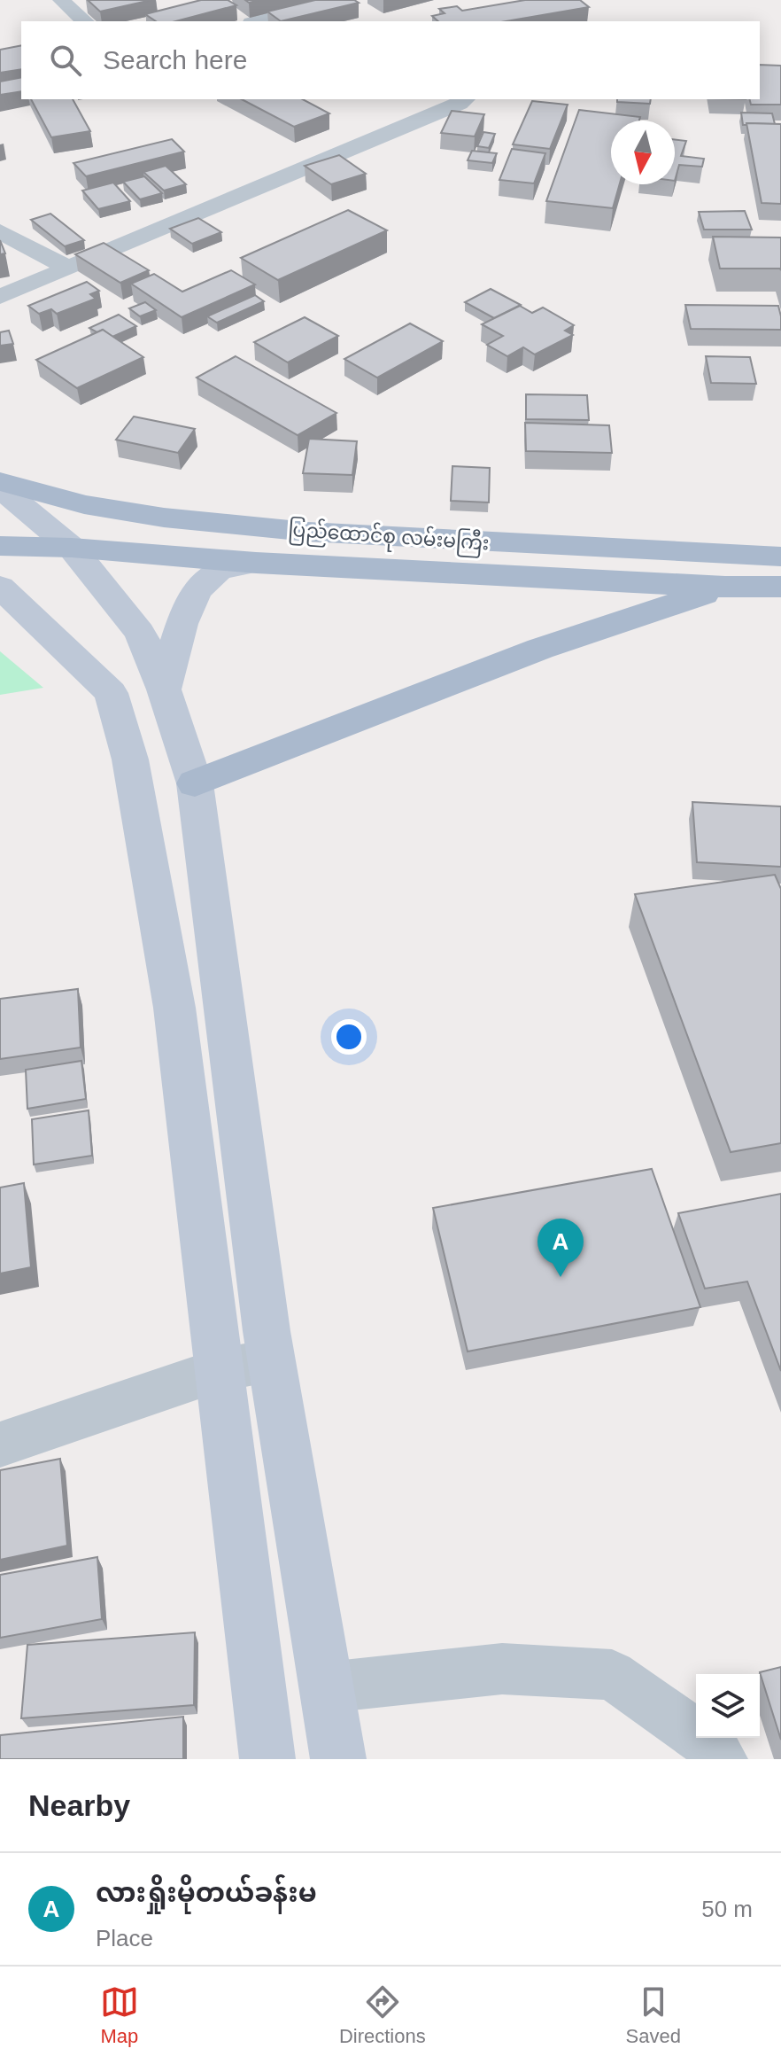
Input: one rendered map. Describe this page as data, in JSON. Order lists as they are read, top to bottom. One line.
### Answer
{"streets":{"main road":["ပြည်ထောင်စု လမ်းမကြီး"]},"north":"bottom","page":{"search":"Search here","pins":"A","heading":"Nearby","list":[{"mark":"A","name":"လားရှိုးမိုတယ်ခန်းမ","note":"Place","value":"50 m"}],"nav":["Map","Directions","Saved"]}}
